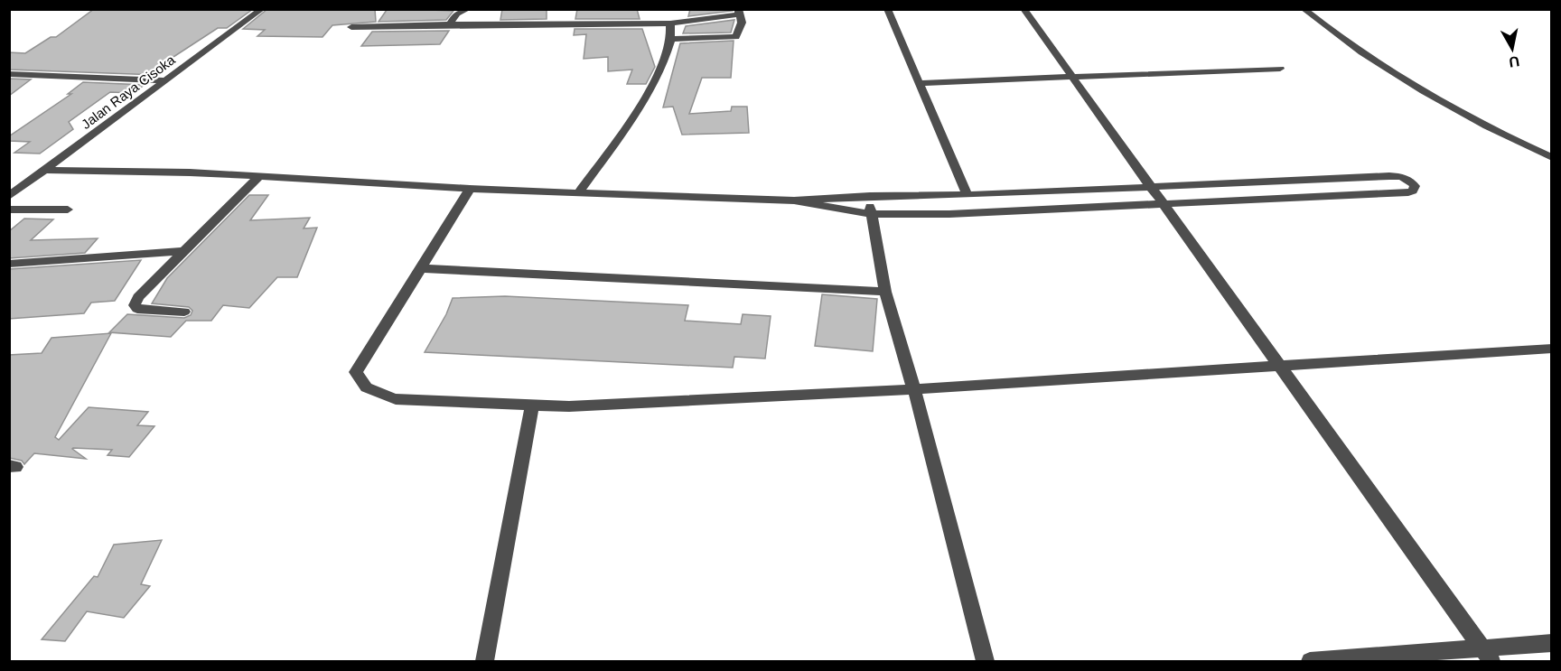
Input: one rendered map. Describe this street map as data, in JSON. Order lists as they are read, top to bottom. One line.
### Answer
{"streets":{"street":["Jalan Raya Cisoka"]},"north":"bottom"}
